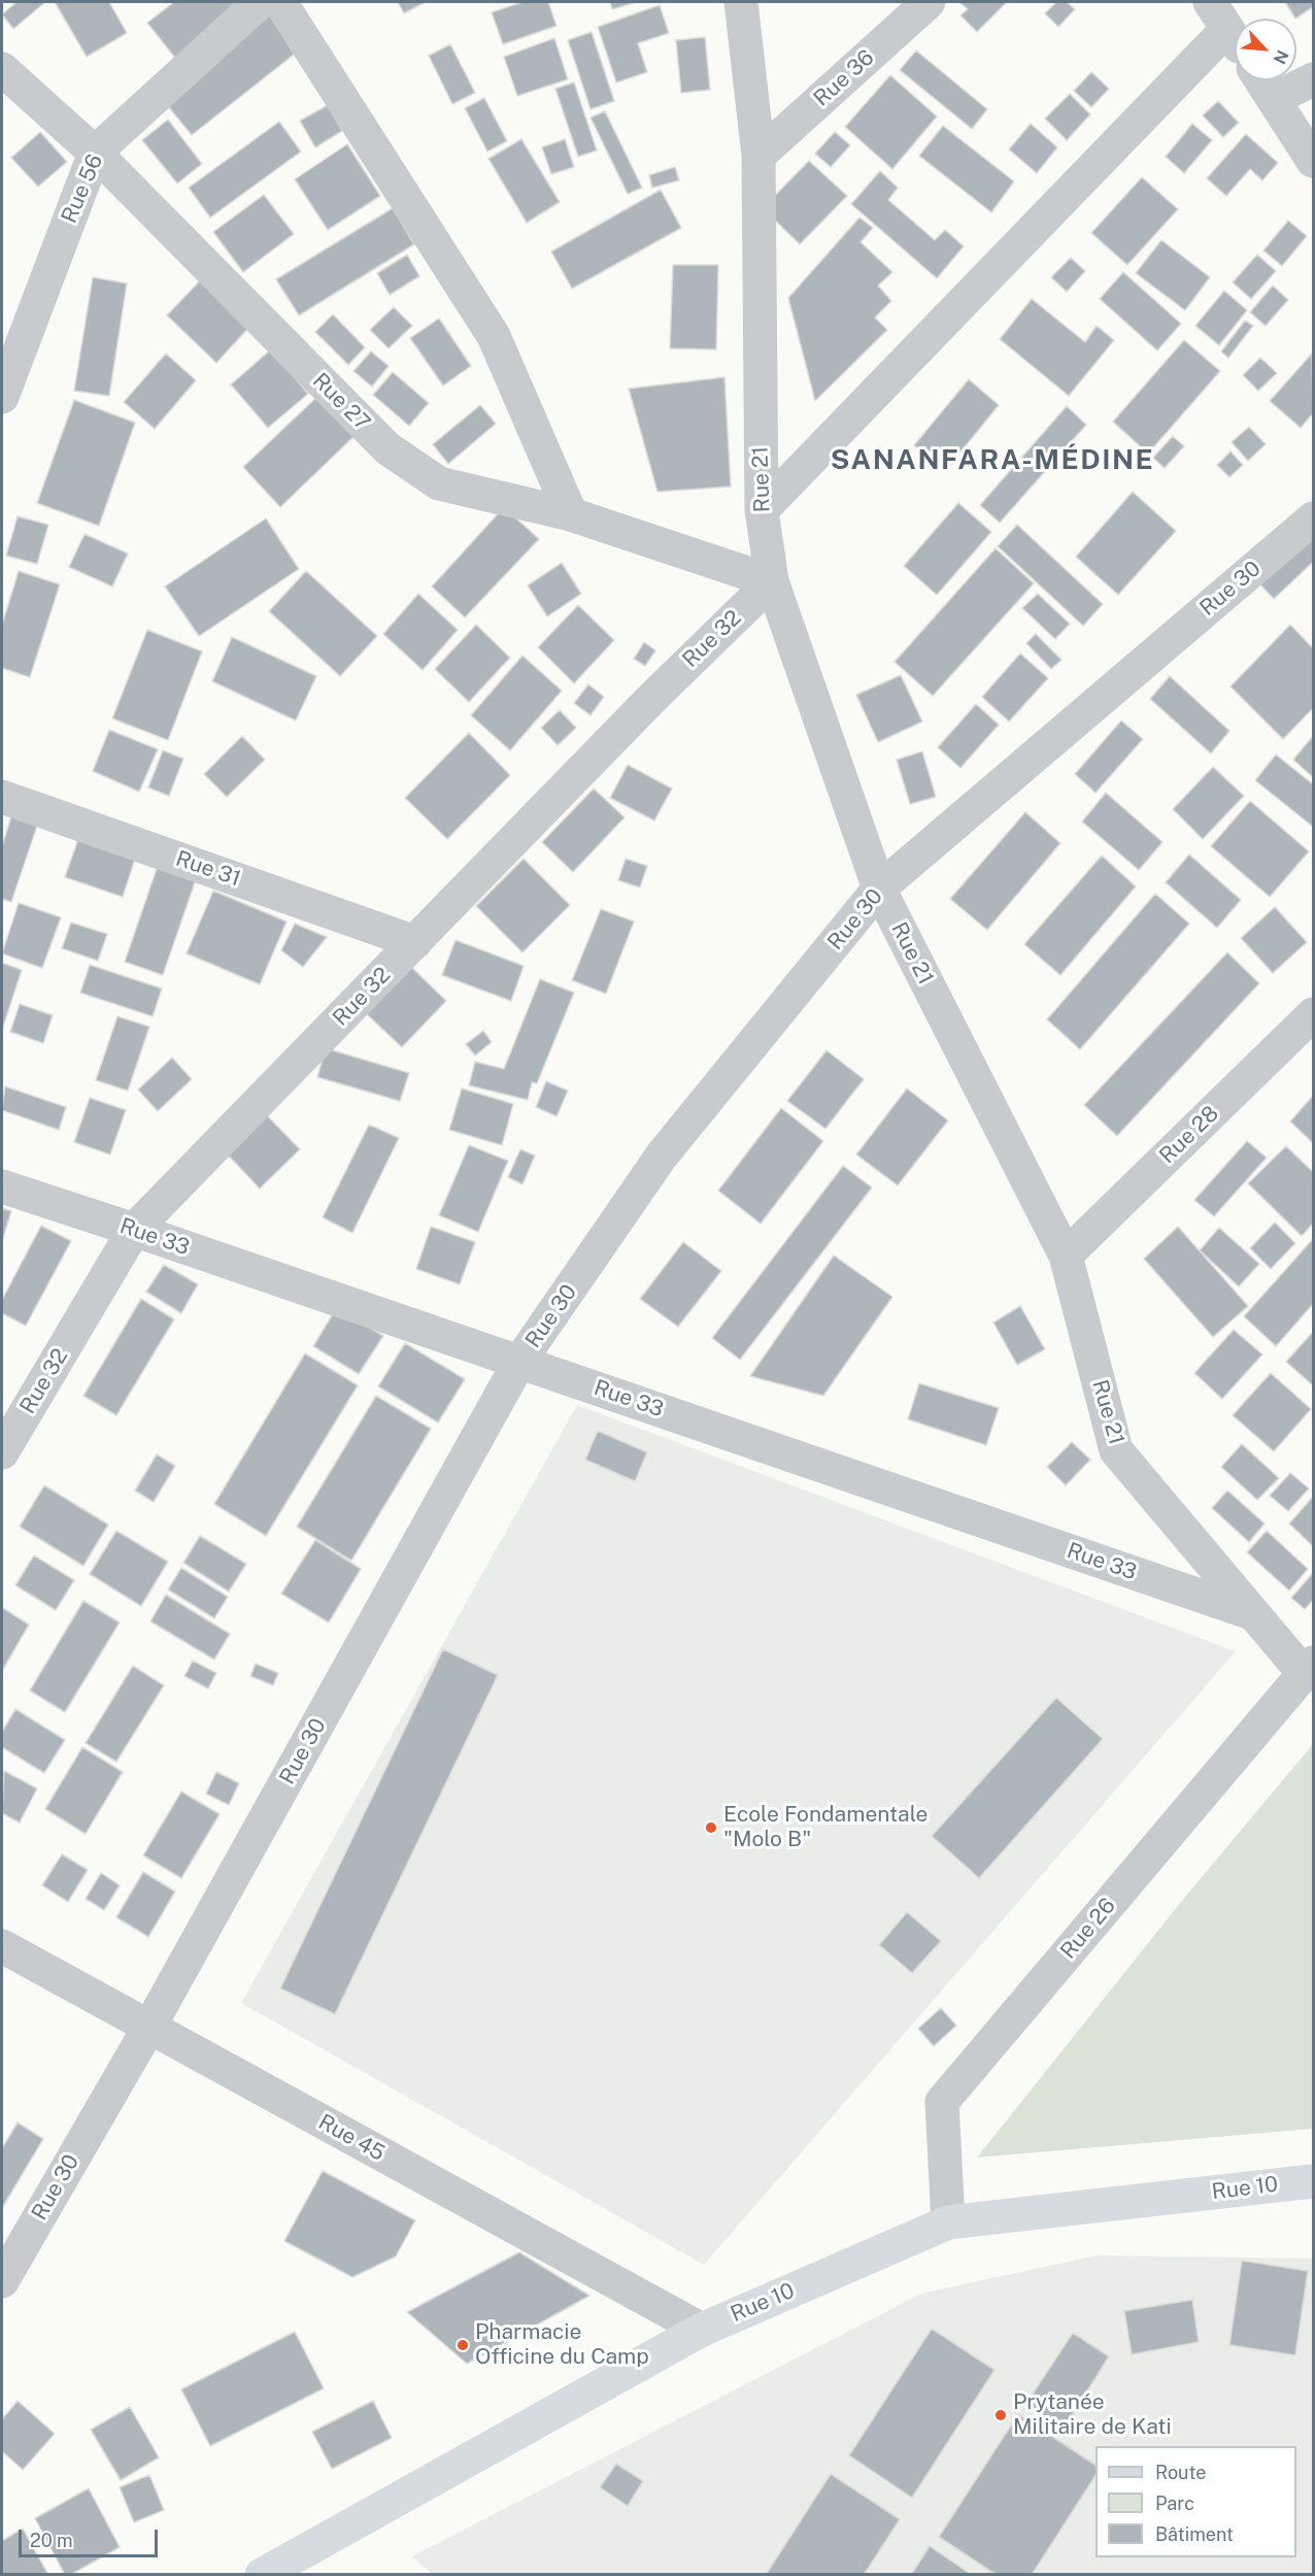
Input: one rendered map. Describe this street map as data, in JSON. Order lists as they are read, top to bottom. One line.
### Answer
{"streets":{"main road":["Rue 10"],"street":["Rue 36","Rue 56","Rue 27","Rue 21","Rue 30","Rue 32","Rue 31","Rue 28","Rue 33","Rue 26","Rue 45"]},"crossings":[["Rue 36","Rue 21"],["Rue 56","Rue 27"],["Rue 27","Rue 21"],["Rue 27","Rue 32"],["Rue 21","Rue 30"],["Rue 21","Rue 32"],["Rue 21","Rue 28"],["Rue 21","Rue 33"],["Rue 21","Rue 26"],["Rue 30","Rue 33"],["Rue 30","Rue 45"],["Rue 32","Rue 31"],["Rue 32","Rue 33"],["Rue 26","Rue 10"],["Rue 45","Rue 10"]],"districts":["SANANFARA-MÉDINE"],"places":["Ecole Fondamentale \"Molo B\"","Pharmacie Officine du Camp","Prytanée Militaire de Kati"],"legend":["Route","Parc","Bâtiment"],"scale_bar":"20 m","north":"bottom right"}
